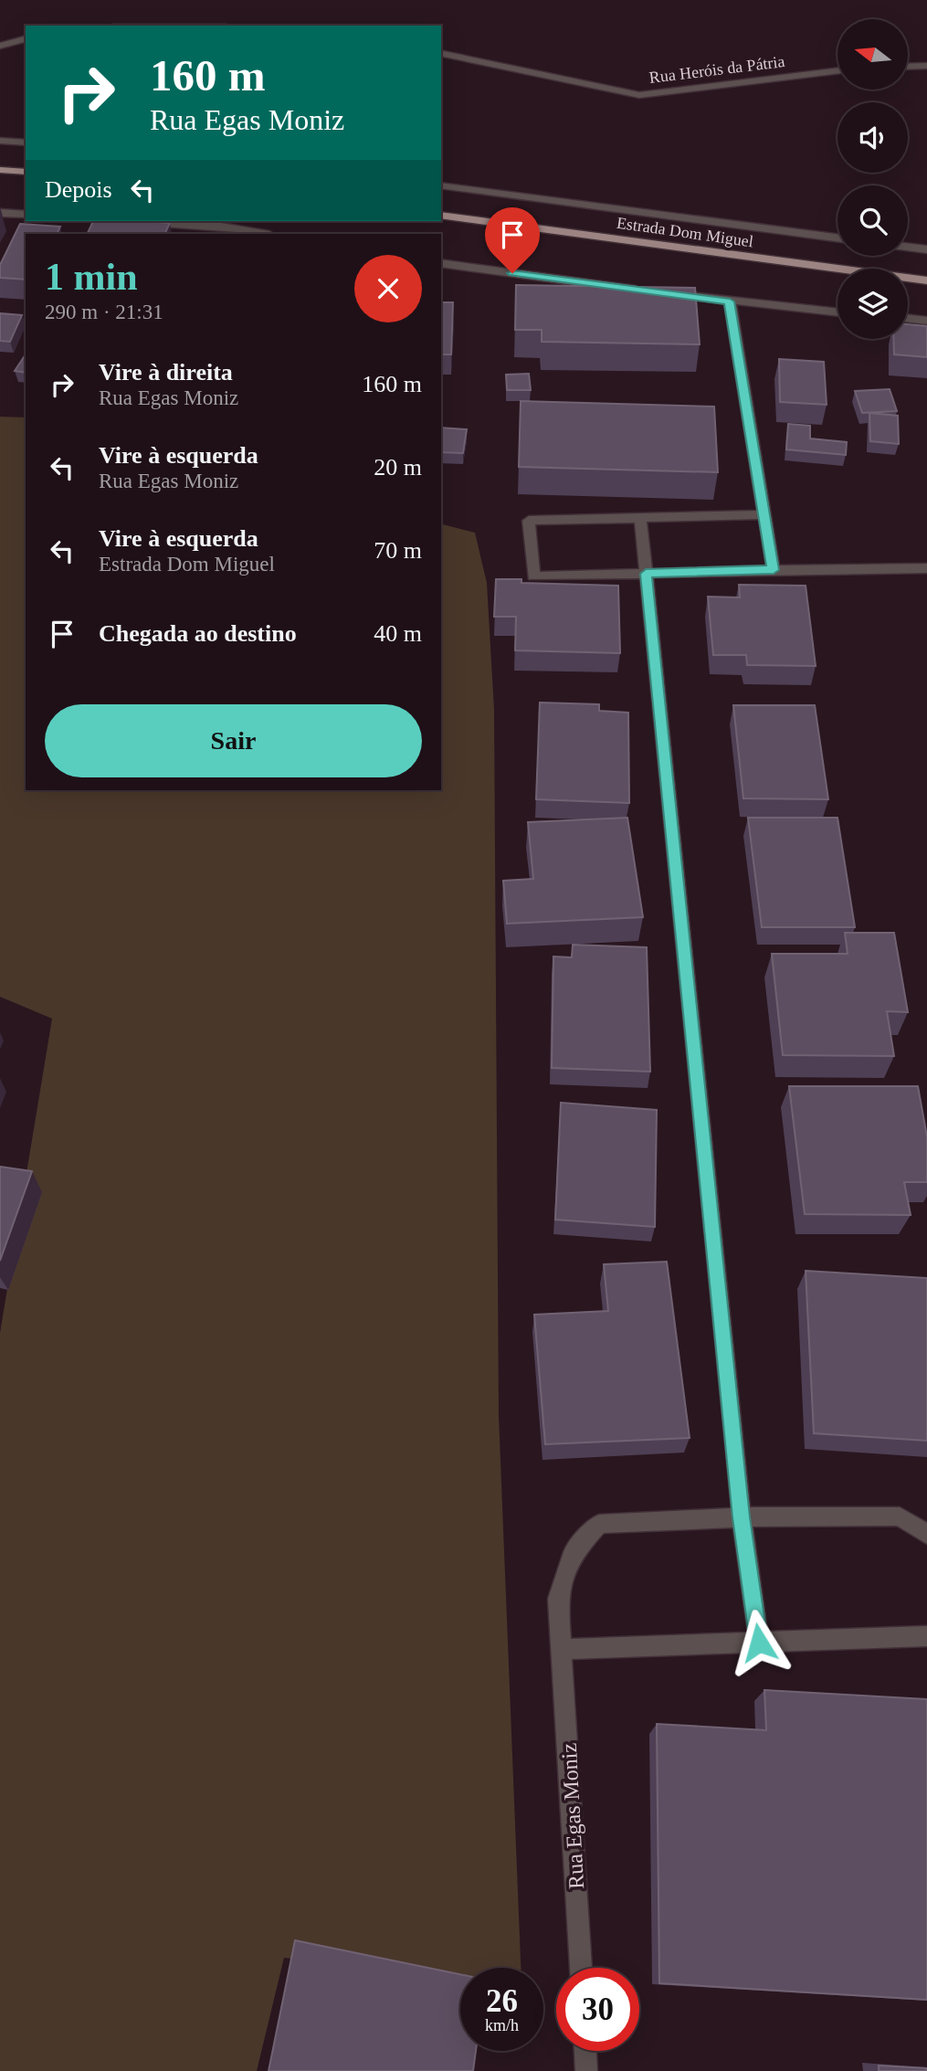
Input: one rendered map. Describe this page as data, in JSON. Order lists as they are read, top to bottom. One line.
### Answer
{"streets":{"main road":["Estrada Dom Miguel"],"street":["Rua Heróis da Pátria","Rua Egas Moniz"]},"north":"left","page":{"turn":["160 m","Rua Egas Moniz"],"then":"Depois","heading":["1 min","290 m · 21:31"],"list":[{"name":"Vire à direita","note":"Rua Egas Moniz","value":"160 m"},{"name":"Vire à esquerda","note":"Rua Egas Moniz","value":"20 m"},{"name":"Vire à esquerda","note":"Estrada Dom Miguel","value":"70 m"},{"name":"Chegada ao destino","value":"40 m"}],"buttons":"Sair","speed":"26 km/h","limit":"30"}}
